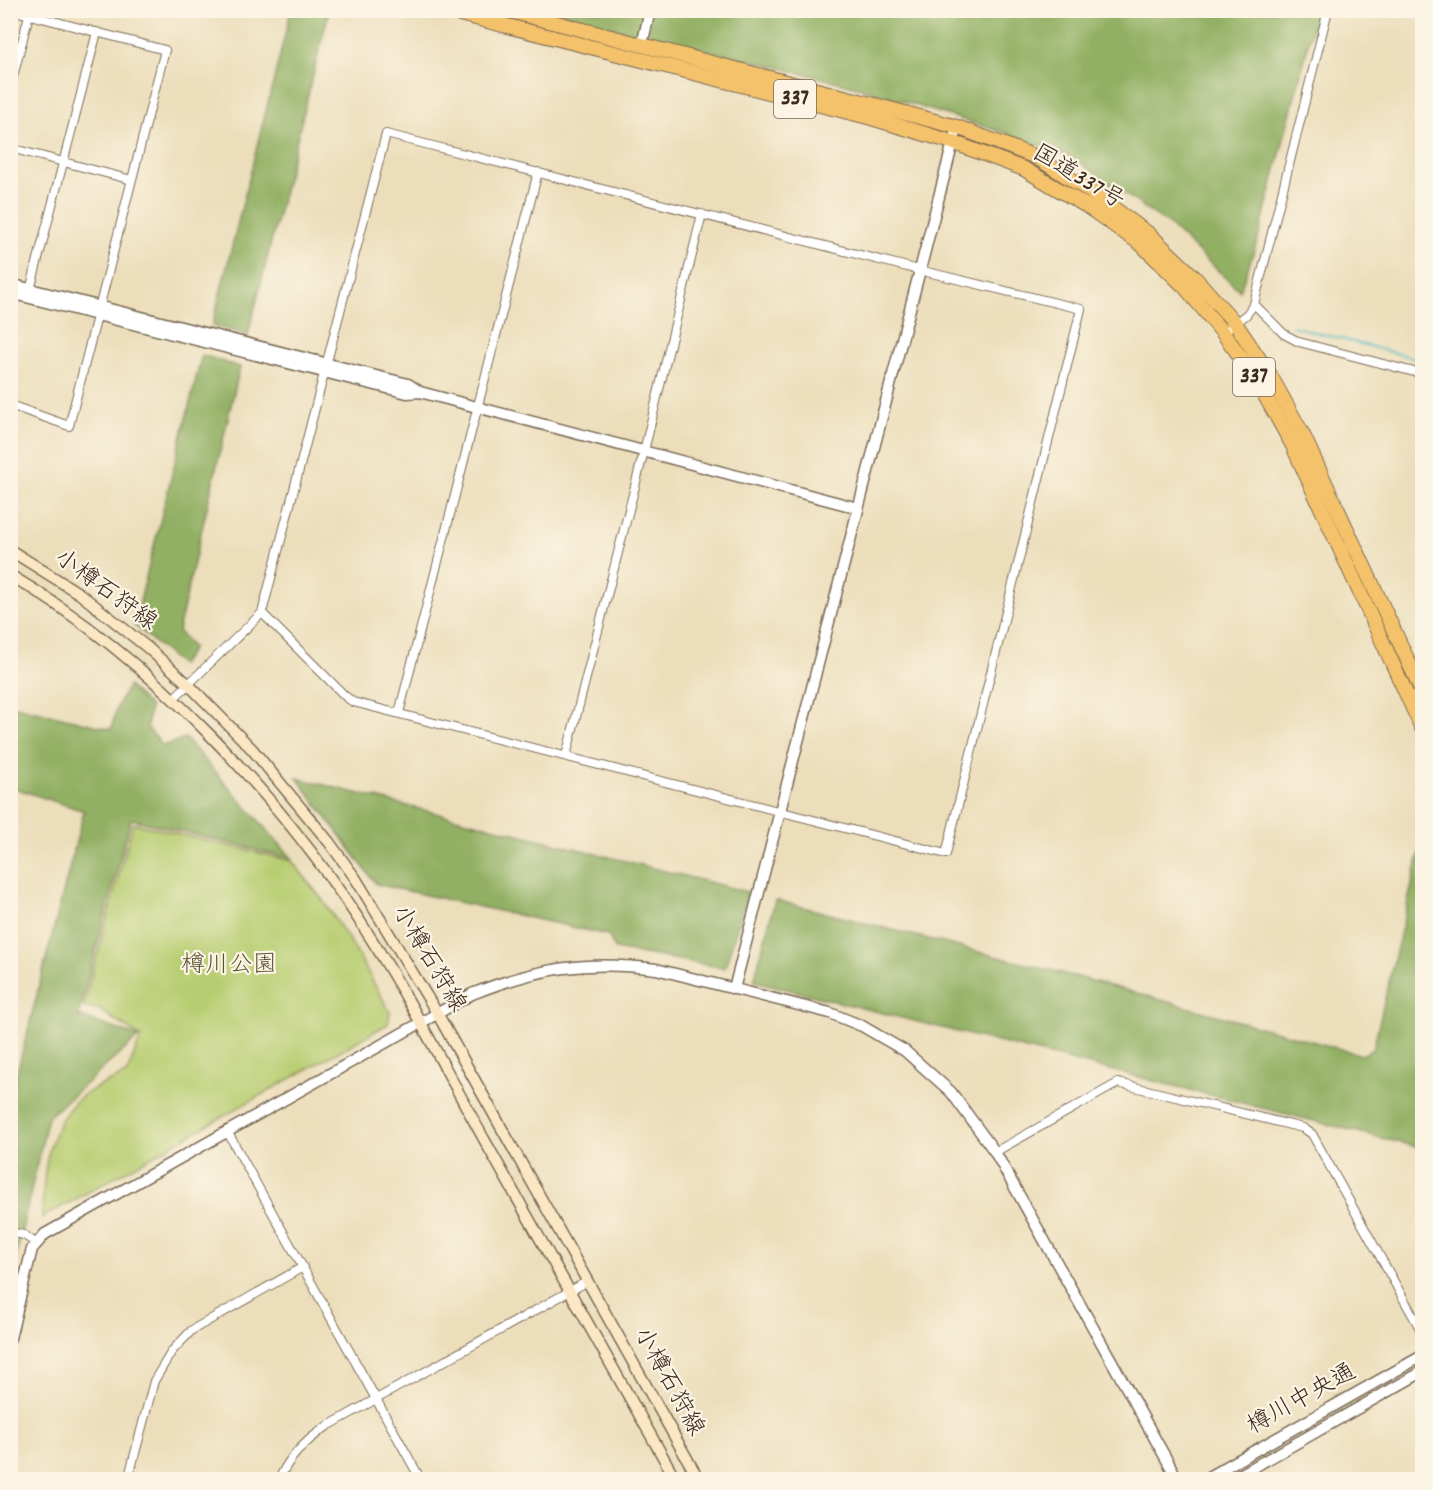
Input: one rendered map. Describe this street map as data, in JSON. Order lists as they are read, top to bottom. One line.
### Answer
{"streets":{"highway":["337","国道337号"],"main road":["小樽石狩線"],"street":["樽川中央通"]},"parks":["樽川公園"]}
